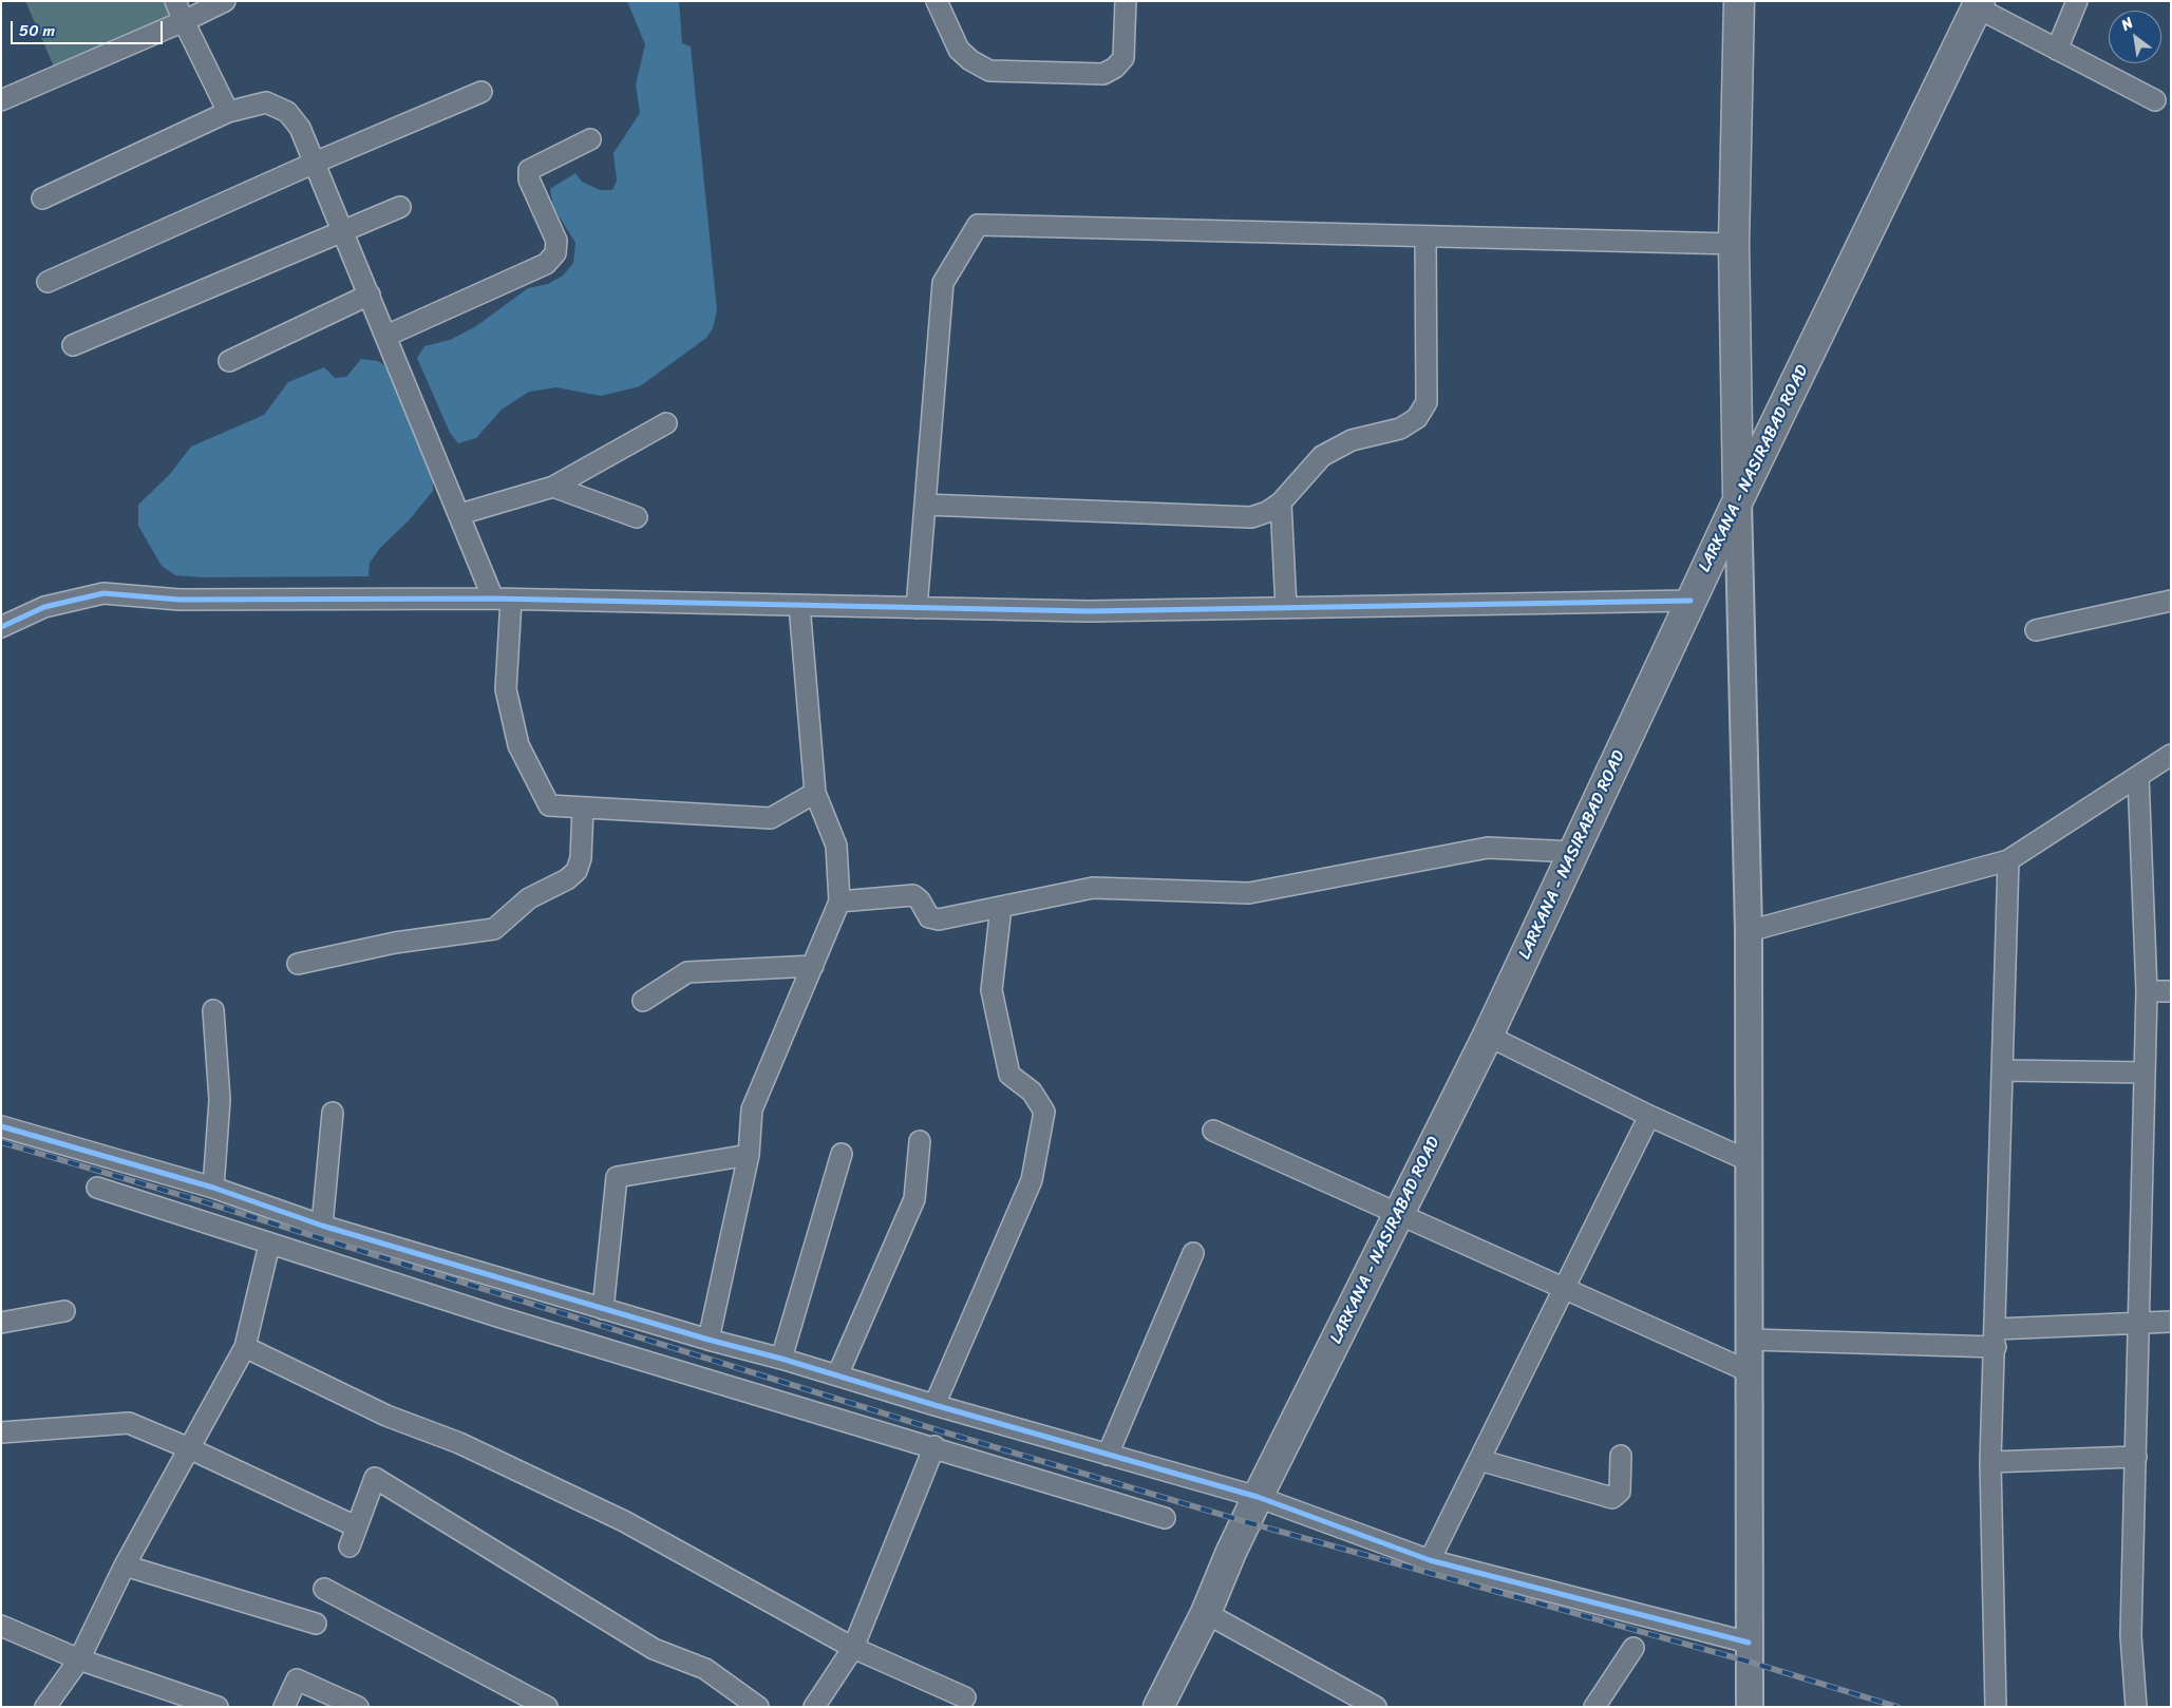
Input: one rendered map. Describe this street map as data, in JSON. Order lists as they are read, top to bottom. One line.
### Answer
{"streets":{"main road":["LARKANA - NASIRABAD ROAD"]},"scale_bar":"50 m","north":"top left"}
